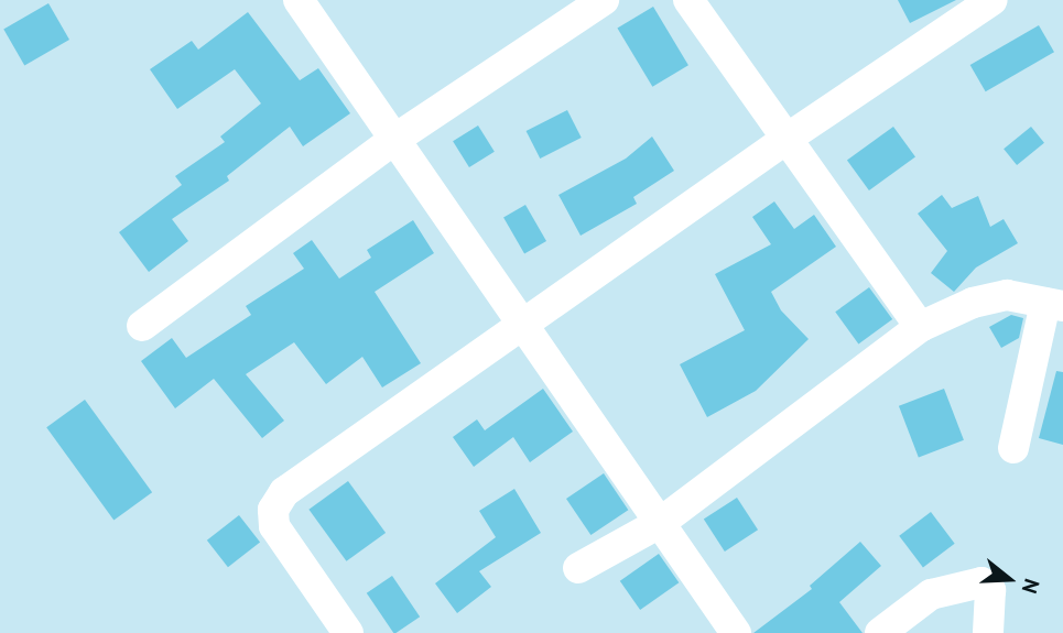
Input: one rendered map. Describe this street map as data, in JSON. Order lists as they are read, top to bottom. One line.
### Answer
{"north":"right"}
